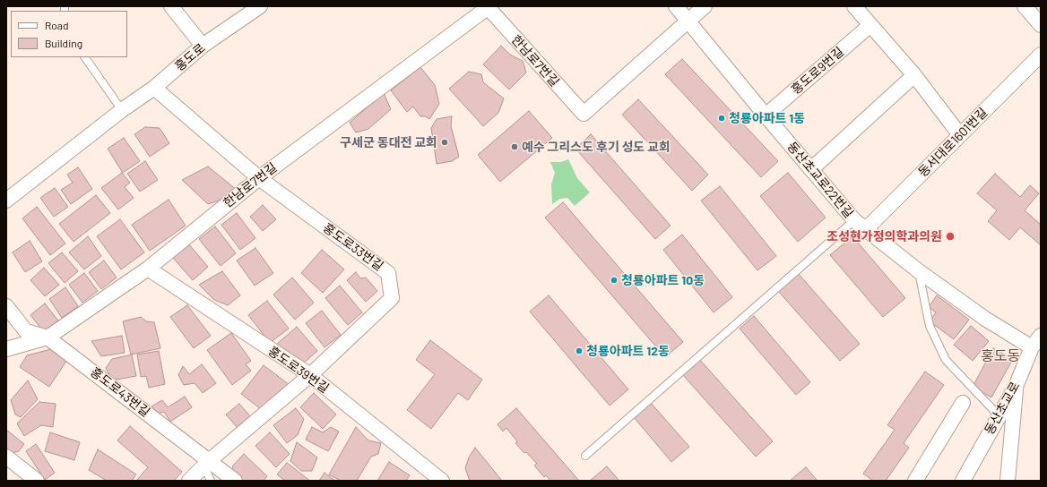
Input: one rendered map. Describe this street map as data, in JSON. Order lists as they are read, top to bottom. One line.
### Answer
{"streets":{"street":["홍도로","한남로7번길","홍도로9번길","동서대로1601번길","동산초교로22번길","홍도로33번길","홍도로39번길","홍도로43번길","동산초교로"]},"crossings":[["홍도로","홍도로33번길"],["한남로7번길","동산초교로22번길"],["한남로7번길","홍도로33번길"],["한남로7번길","홍도로39번길"],["한남로7번길","홍도로43번길"],["홍도로9번길","동산초교로22번길"],["동서대로1601번길","동산초교로22번길"],["동산초교로22번길","동산초교로"],["홍도로33번길","홍도로39번길"],["홍도로33번길","홍도로43번길"]],"districts":["홍도동"],"places":["청룡아파트 1동","구세군 동대전 교회","예수 그리스도 후기 성도 교회","조성현가정의학과의원","청룡아파트 10동","청룡아파트 12동"],"legend":["Road","Building"]}
